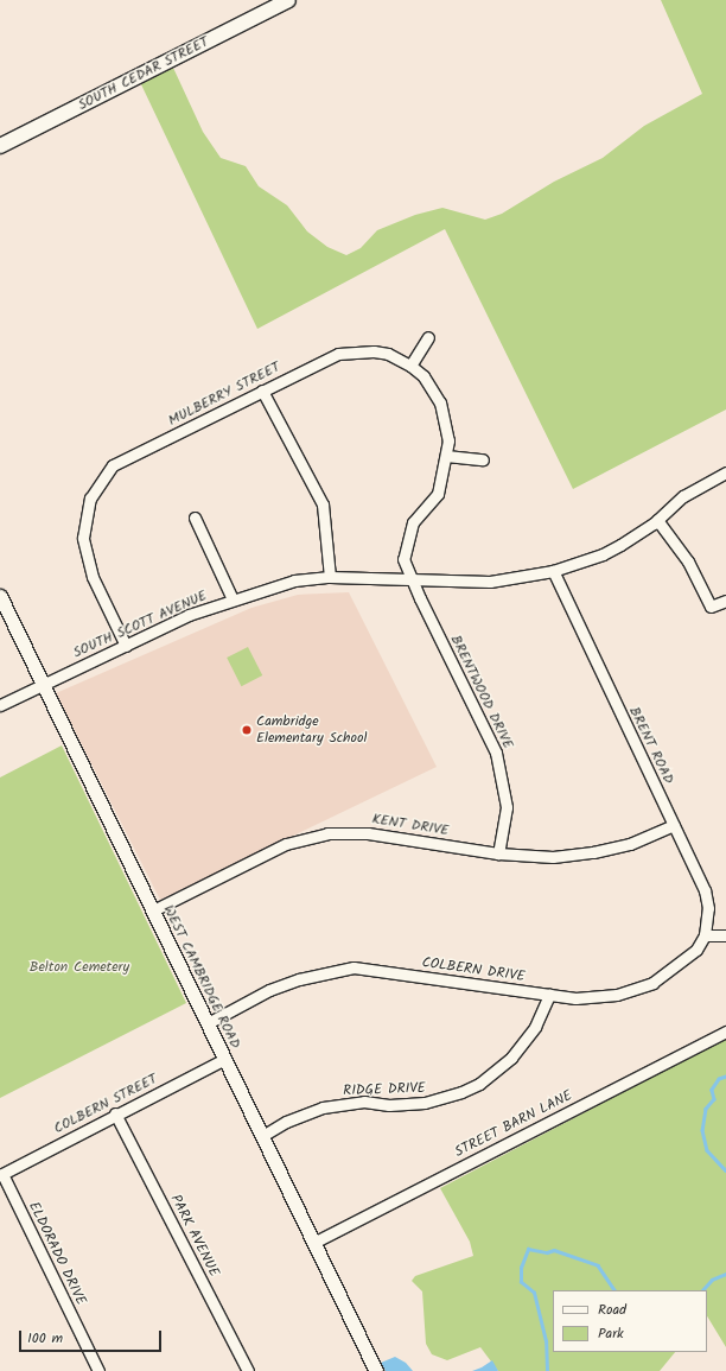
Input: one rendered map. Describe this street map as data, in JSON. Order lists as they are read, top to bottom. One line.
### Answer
{"streets":{"main road":["SOUTH CEDAR STREET"],"street":["MULBERRY STREET","SOUTH SCOTT AVENUE","BRENTWOOD DRIVE","BRENT ROAD","KENT DRIVE","COLBERN DRIVE","WEST CAMBRIDGE ROAD","RIDGE DRIVE","COLBERN STREET","STREET BARN LANE","PARK AVENUE","ELDORADO DRIVE"]},"crossings":[["MULBERRY STREET","SOUTH SCOTT AVENUE"],["MULBERRY STREET","BRENTWOOD DRIVE"],["SOUTH SCOTT AVENUE","BRENTWOOD DRIVE"],["SOUTH SCOTT AVENUE","WEST CAMBRIDGE ROAD"],["BRENTWOOD DRIVE","KENT DRIVE"],["BRENT ROAD","KENT DRIVE"],["BRENT ROAD","COLBERN DRIVE"],["KENT DRIVE","WEST CAMBRIDGE ROAD"],["COLBERN DRIVE","WEST CAMBRIDGE ROAD"],["COLBERN DRIVE","RIDGE DRIVE"],["WEST CAMBRIDGE ROAD","RIDGE DRIVE"],["WEST CAMBRIDGE ROAD","COLBERN STREET"],["WEST CAMBRIDGE ROAD","STREET BARN LANE"],["COLBERN STREET","PARK AVENUE"],["COLBERN STREET","ELDORADO DRIVE"]],"parks":["Belton Cemetery"],"places":["Cambridge Elementary School"],"legend":["Road","Park"],"scale_bar":"100 m"}
